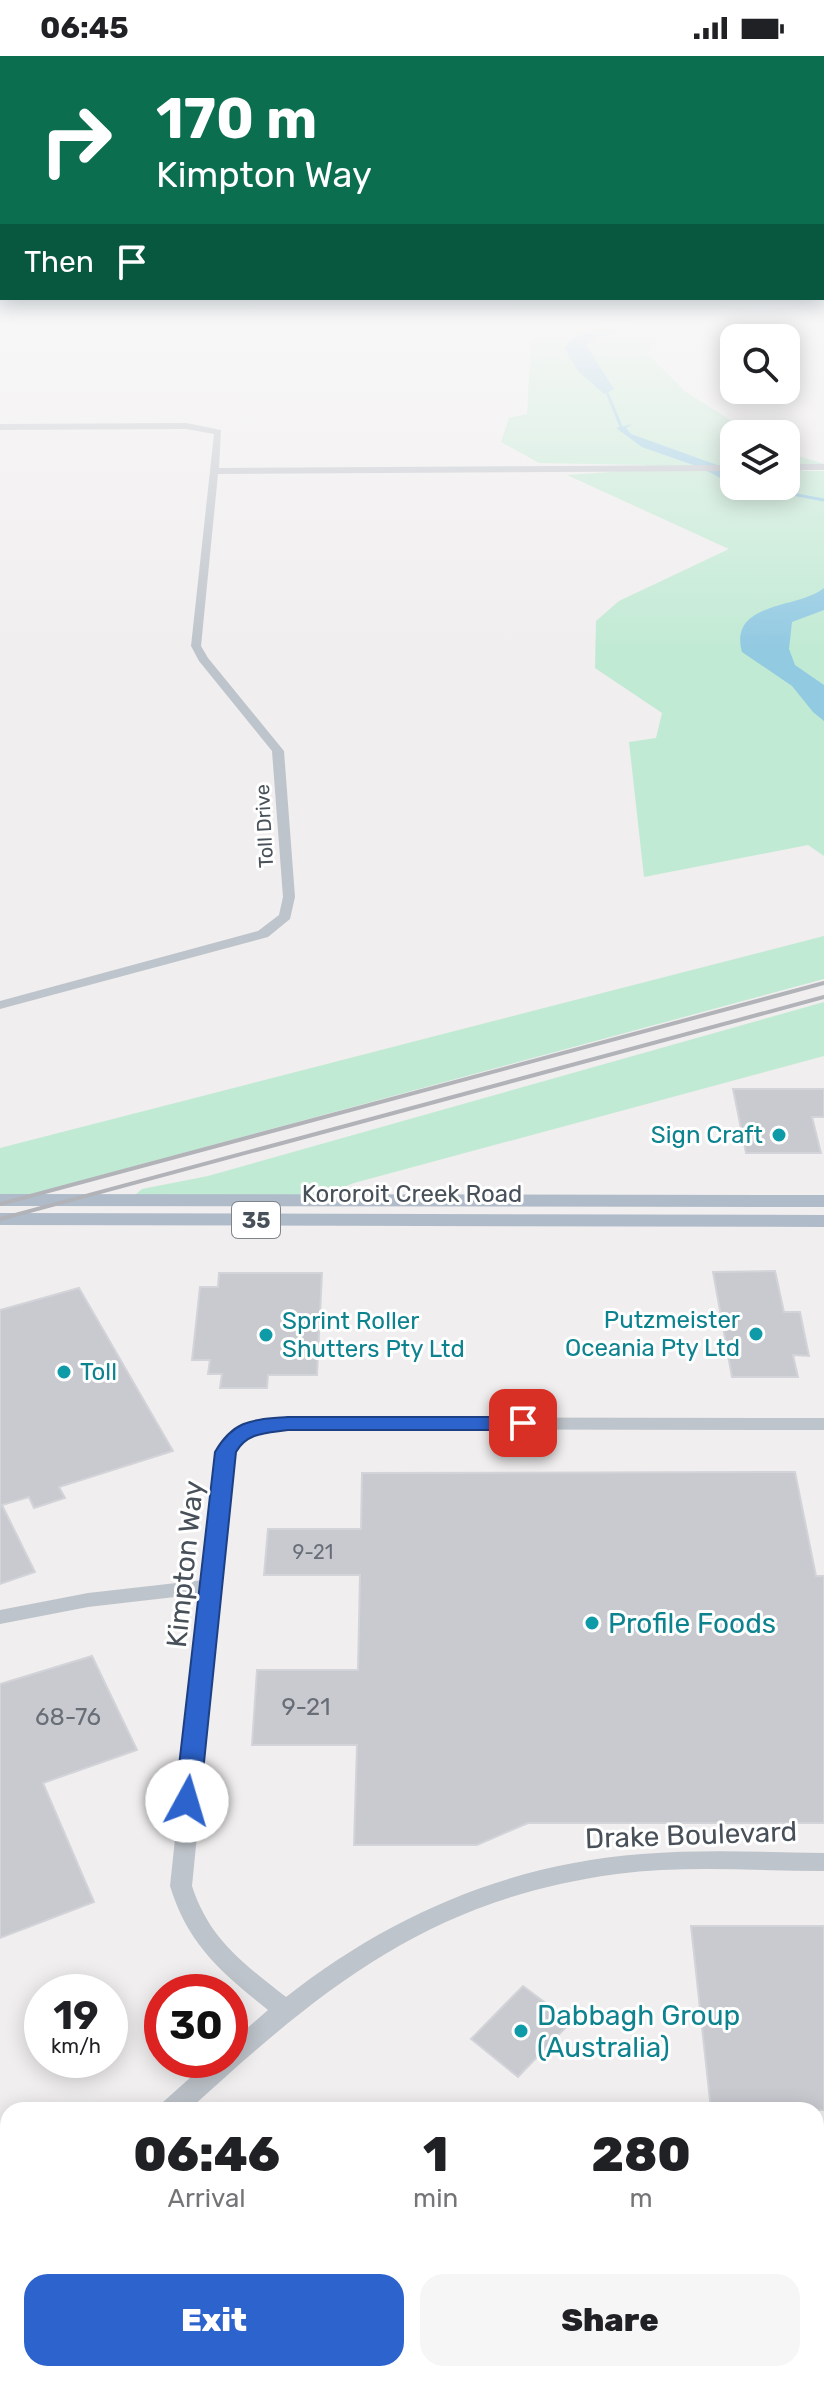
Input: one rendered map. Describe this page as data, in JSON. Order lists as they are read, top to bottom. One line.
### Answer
{"streets":{"main road":["Kororoit Creek Road","35"],"street":["Toll Drive","Kimpton Way","Drake Boulevard"]},"crossings":[["Kimpton Way","Drake Boulevard"]],"places":["Sign Craft","Putzmeister Oceania Pty Ltd","Sprint Roller Shutters Pty Ltd","Toll","Profile Foods","Dabbagh Group (Australia)"],"house_numbers":["9-21","9-21","68-76"],"page":{"status":"06:45","turn":["170 m","Kimpton Way"],"then":"Then","speed":"19 km/h","limit":"30","eta":["06:46","Arrival","1","min","280","m"],"buttons":["Exit","Share"]}}
